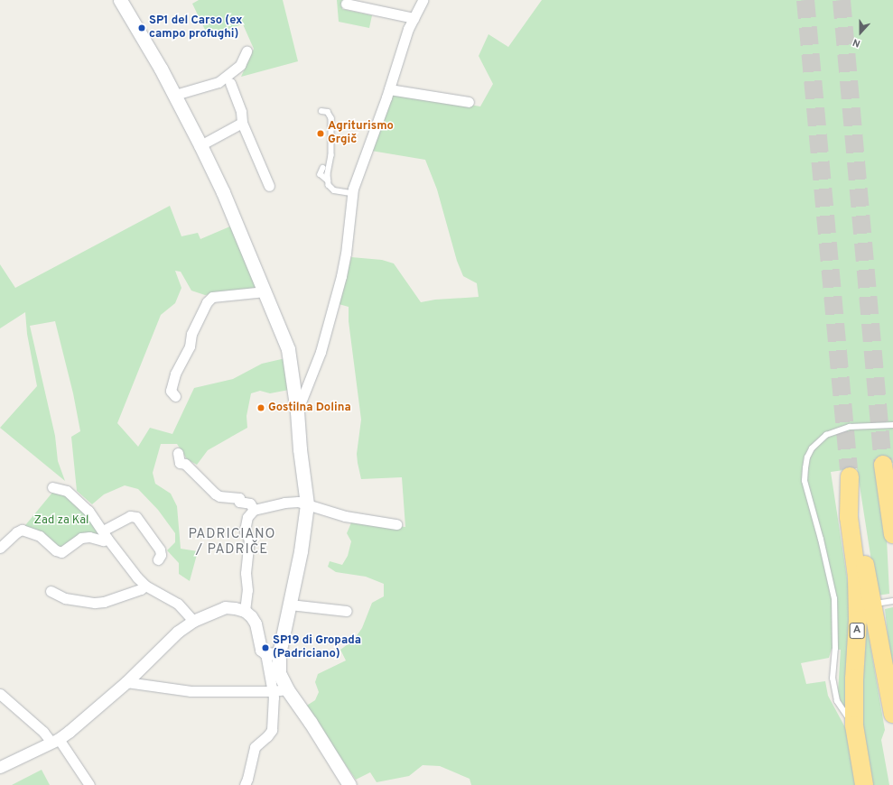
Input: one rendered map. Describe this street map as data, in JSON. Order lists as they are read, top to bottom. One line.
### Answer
{"streets":{"highway":["A"]},"districts":["PADRICIANO / PADRIČE"],"parks":["Zad za Kal"],"places":["SP1 del Carso (ex campo profughi)","Agriturismo Grgič","Gostilna Dolina","SP19 di Gropada (Padriciano)"],"north":"bottom"}
